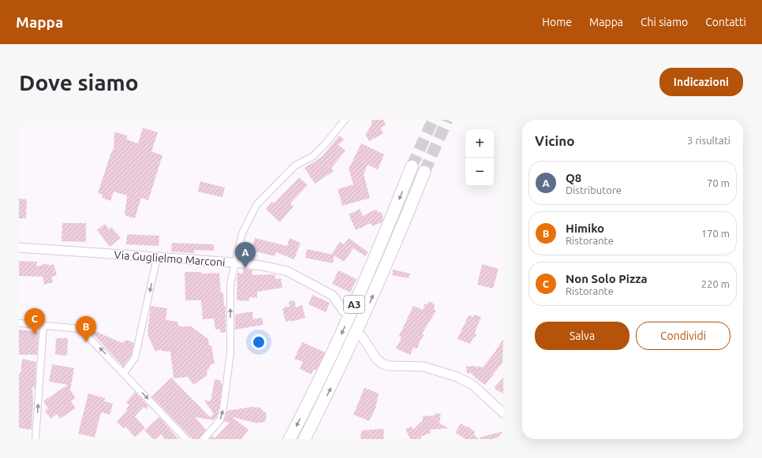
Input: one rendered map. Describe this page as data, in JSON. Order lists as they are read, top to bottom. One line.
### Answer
{"streets":{"highway":["A3"],"street":["Via Guglielmo Marconi"]},"page":{"header":"Mappa","nav":["Home","Mappa","Chi siamo","Contatti"],"buttons":["Indicazioni",["Salva","Condividi"]],"title":"Dove siamo","heading":["Vicino","3 risultati"],"map_buttons":["+","−"],"list":[{"mark":"A","name":"Q8","note":"Distributore","value":"70 m"},{"mark":"B","name":"Himiko","note":"Ristorante","value":"170 m"},{"mark":"C","name":"Non Solo Pizza","note":"Ristorante","value":"220 m"}],"pins":["A","C","B"]}}
